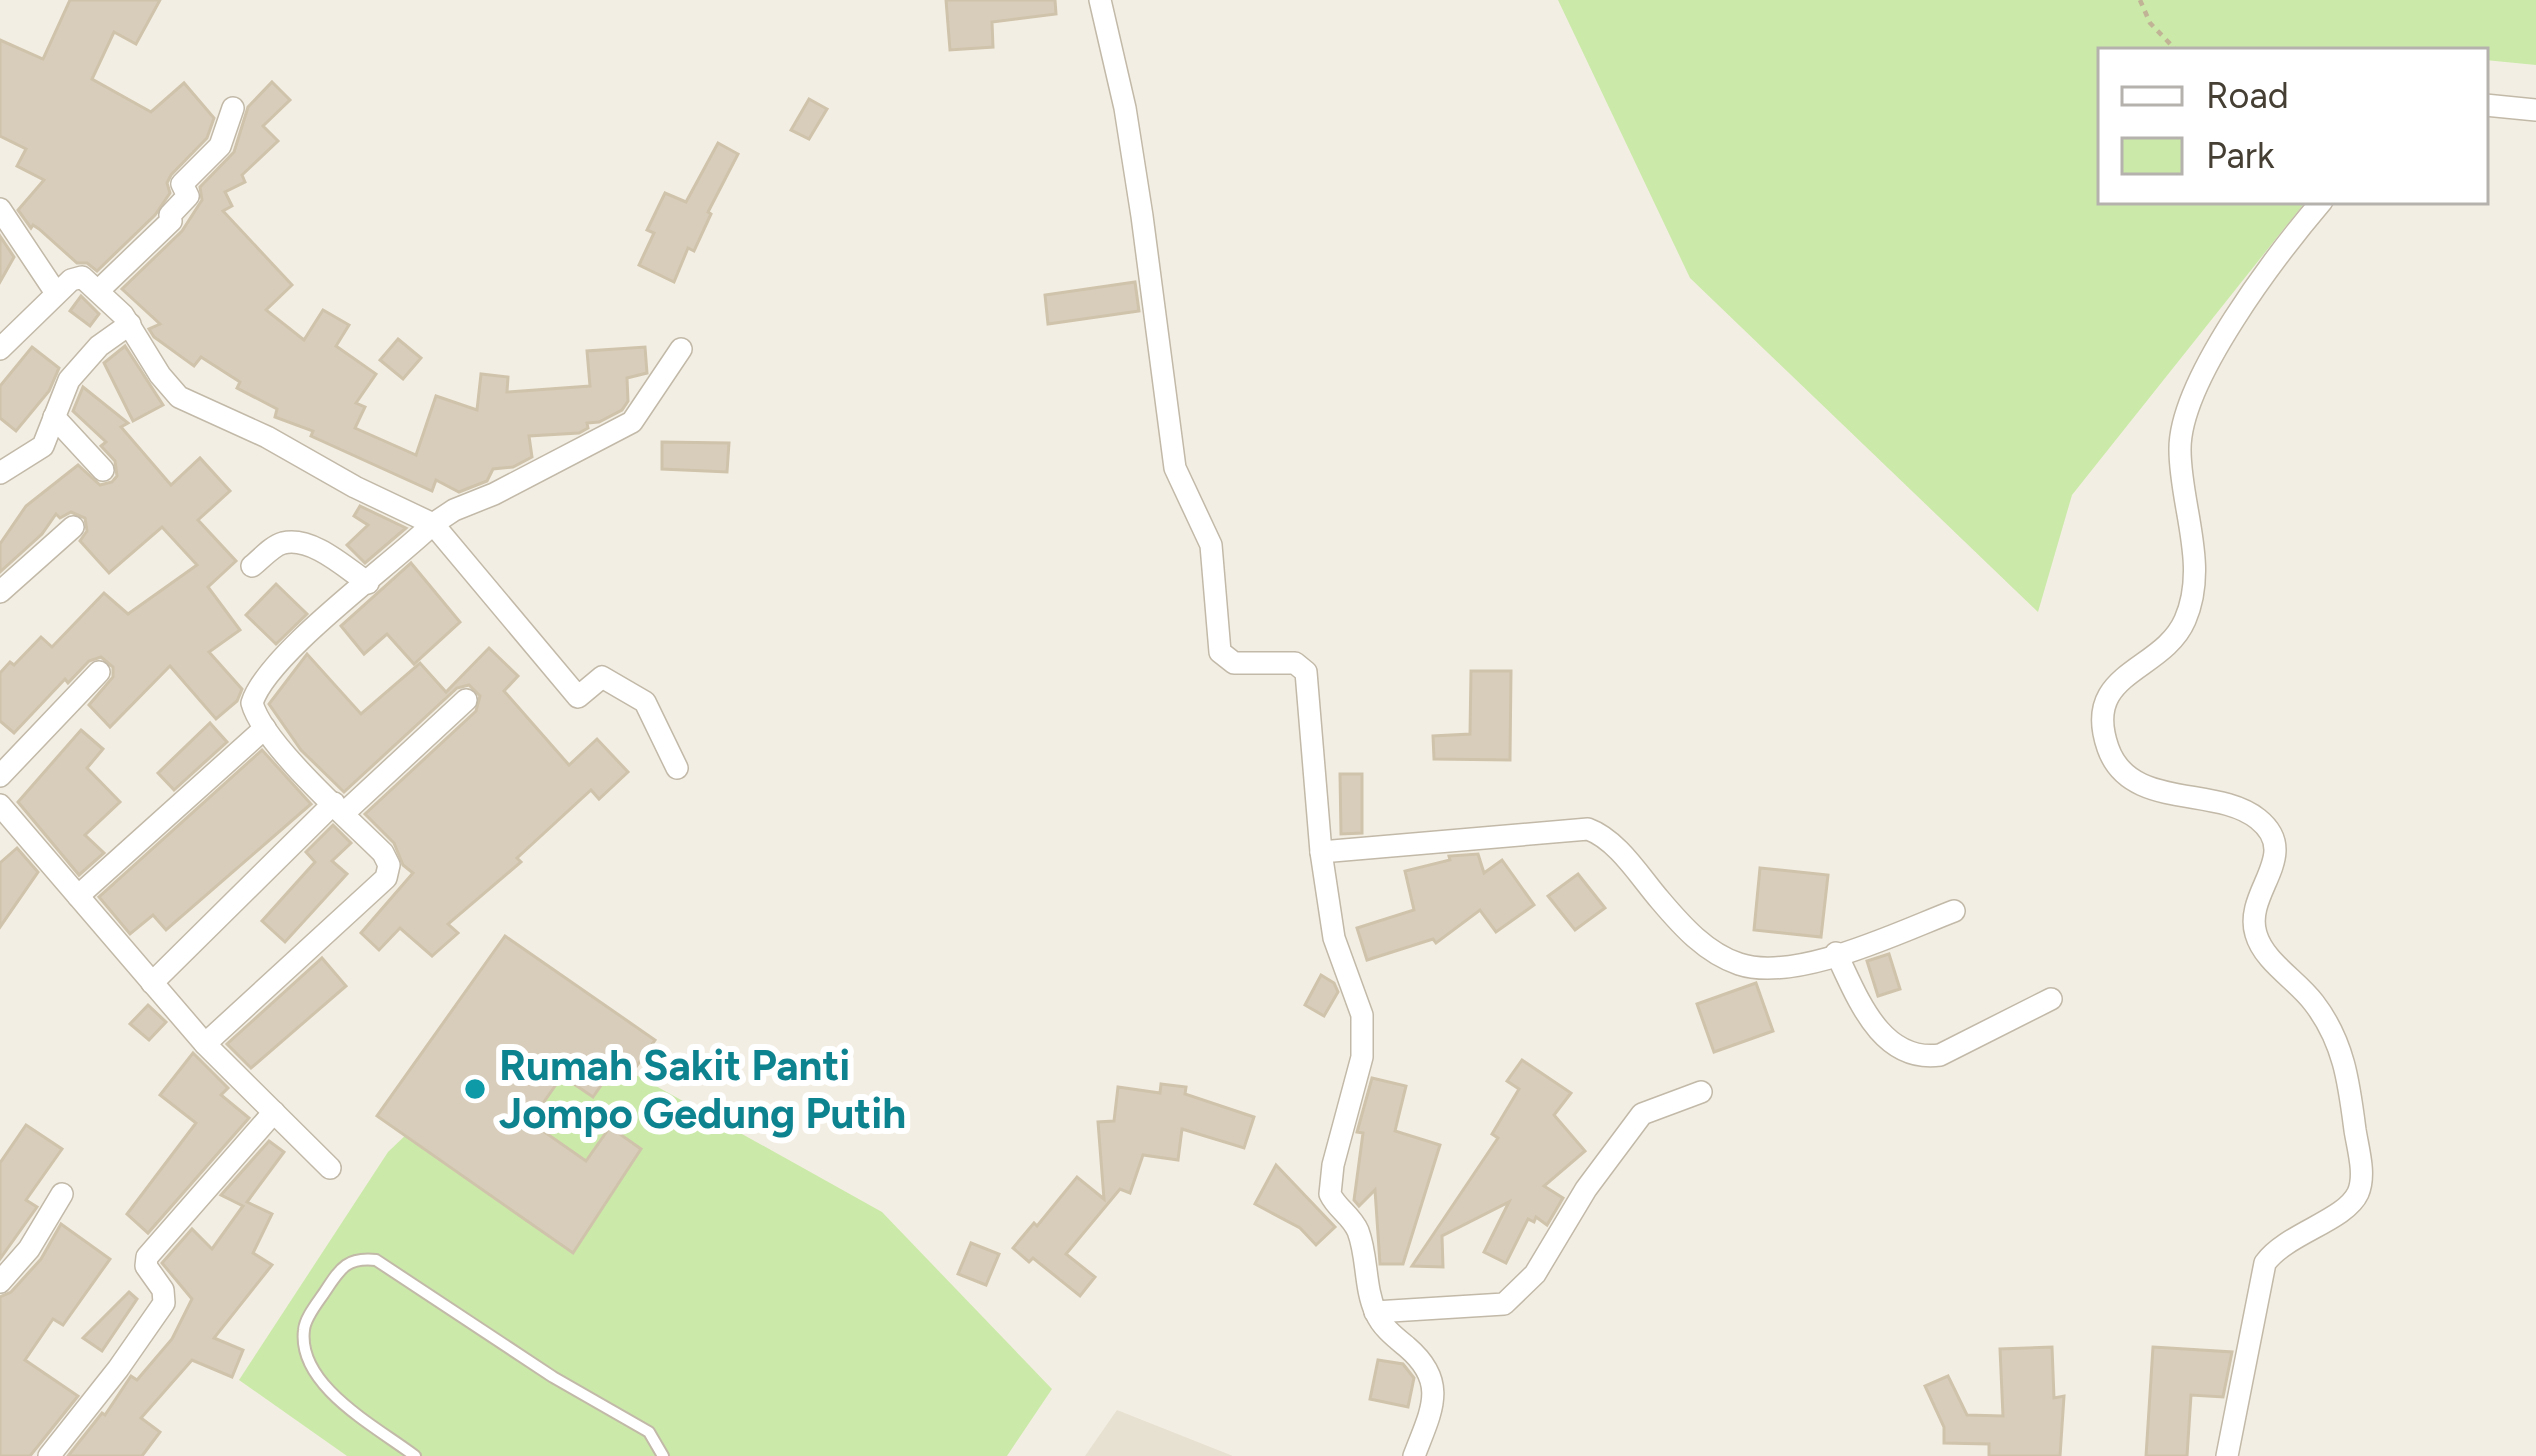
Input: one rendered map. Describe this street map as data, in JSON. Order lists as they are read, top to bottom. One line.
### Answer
{"places":["Rumah Sakit Panti Jompo Gedung Putih"],"legend":["Road","Park"]}
